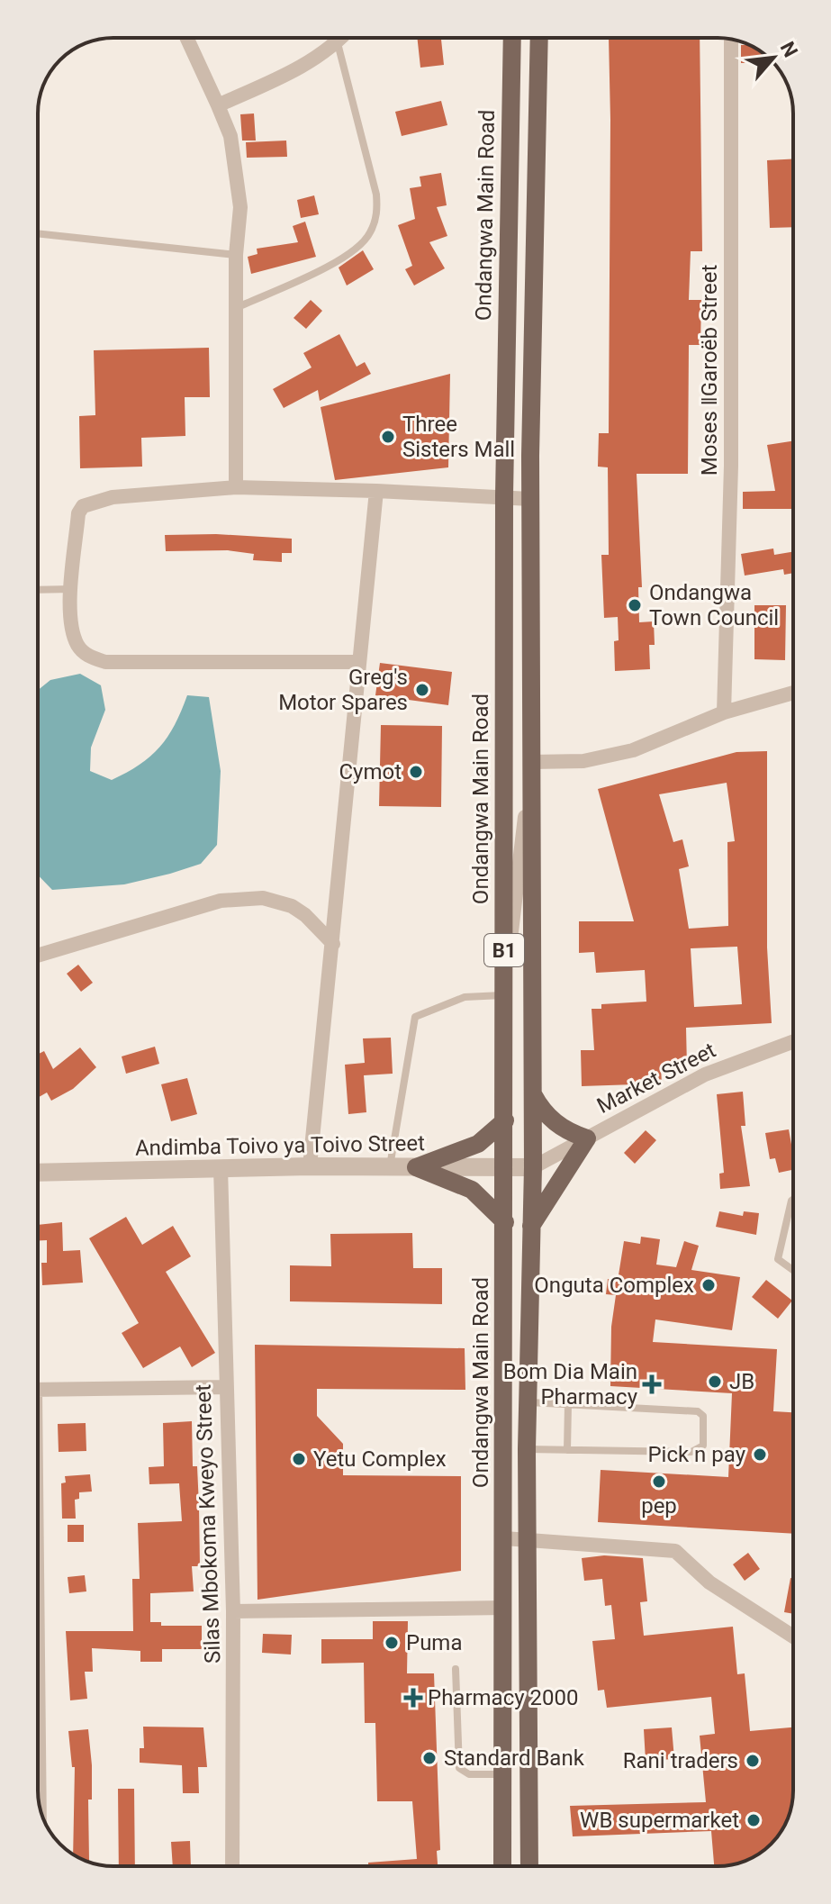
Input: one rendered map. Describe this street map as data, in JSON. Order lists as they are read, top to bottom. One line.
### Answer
{"streets":{"main road":["Ondangwa Main Road","B1"],"street":["Moses ǁGaroëb Street","Market Street","Andimba Toivo ya Toivo Street","Silas Mbokoma Kweyo Street"]},"crossings":[["Ondangwa Main Road","Andimba Toivo ya Toivo Street"],["B1","Market Street"],["B1","Andimba Toivo ya Toivo Street"],["Market Street","Andimba Toivo ya Toivo Street"],["Andimba Toivo ya Toivo Street","Silas Mbokoma Kweyo Street"]],"places":{"other":["Three Sisters Mall","Ondangwa Town Council","Greg's Motor Spares","Cymot","Onguta Complex","JB","Pick n pay","Yetu Complex","pep","Puma","Standard Bank","Rani traders","WB supermarket"],"health":["Bom Dia Main Pharmacy","Pharmacy 2000"]},"north":"top right"}
